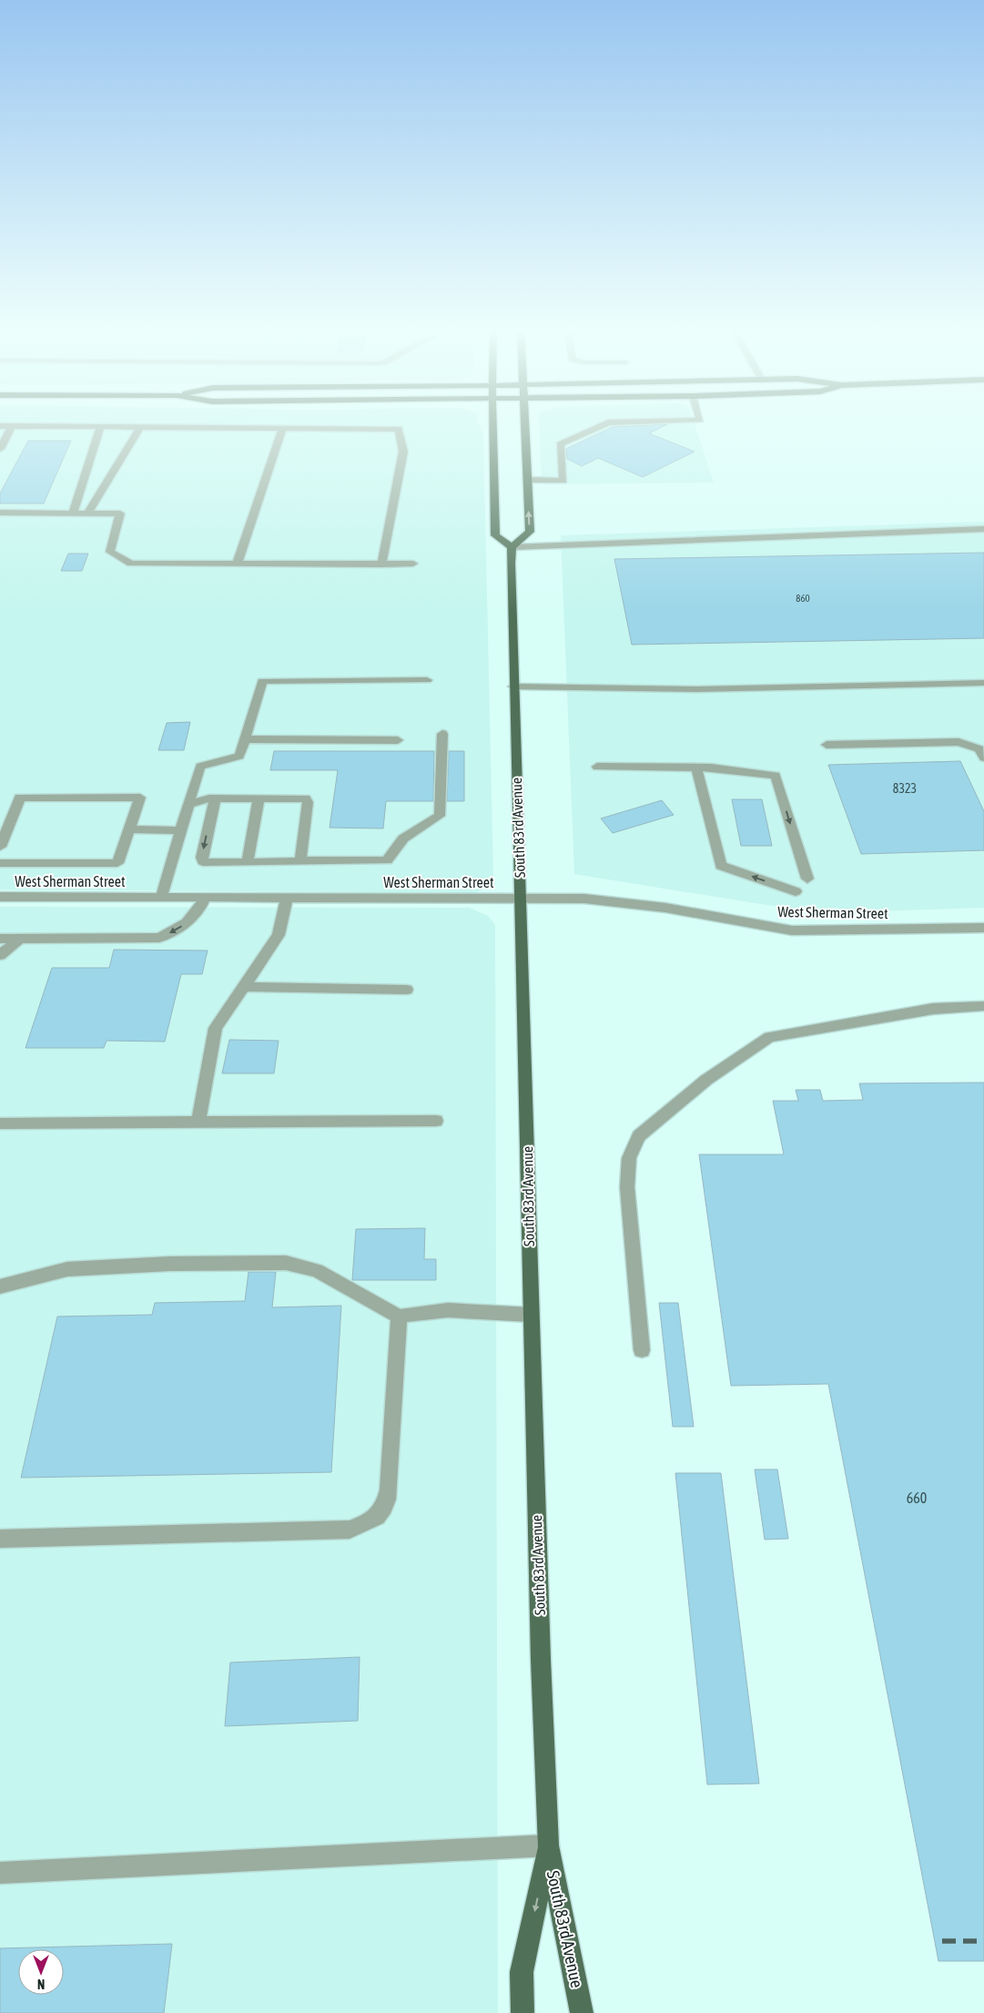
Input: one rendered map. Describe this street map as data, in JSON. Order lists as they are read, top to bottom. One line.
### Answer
{"streets":{"main road":["South 83rd Avenue"],"street":["West Sherman Street"]},"crossings":[["South 83rd Avenue","West Sherman Street"]],"house_numbers":["860","8323","660"],"north":"bottom"}
